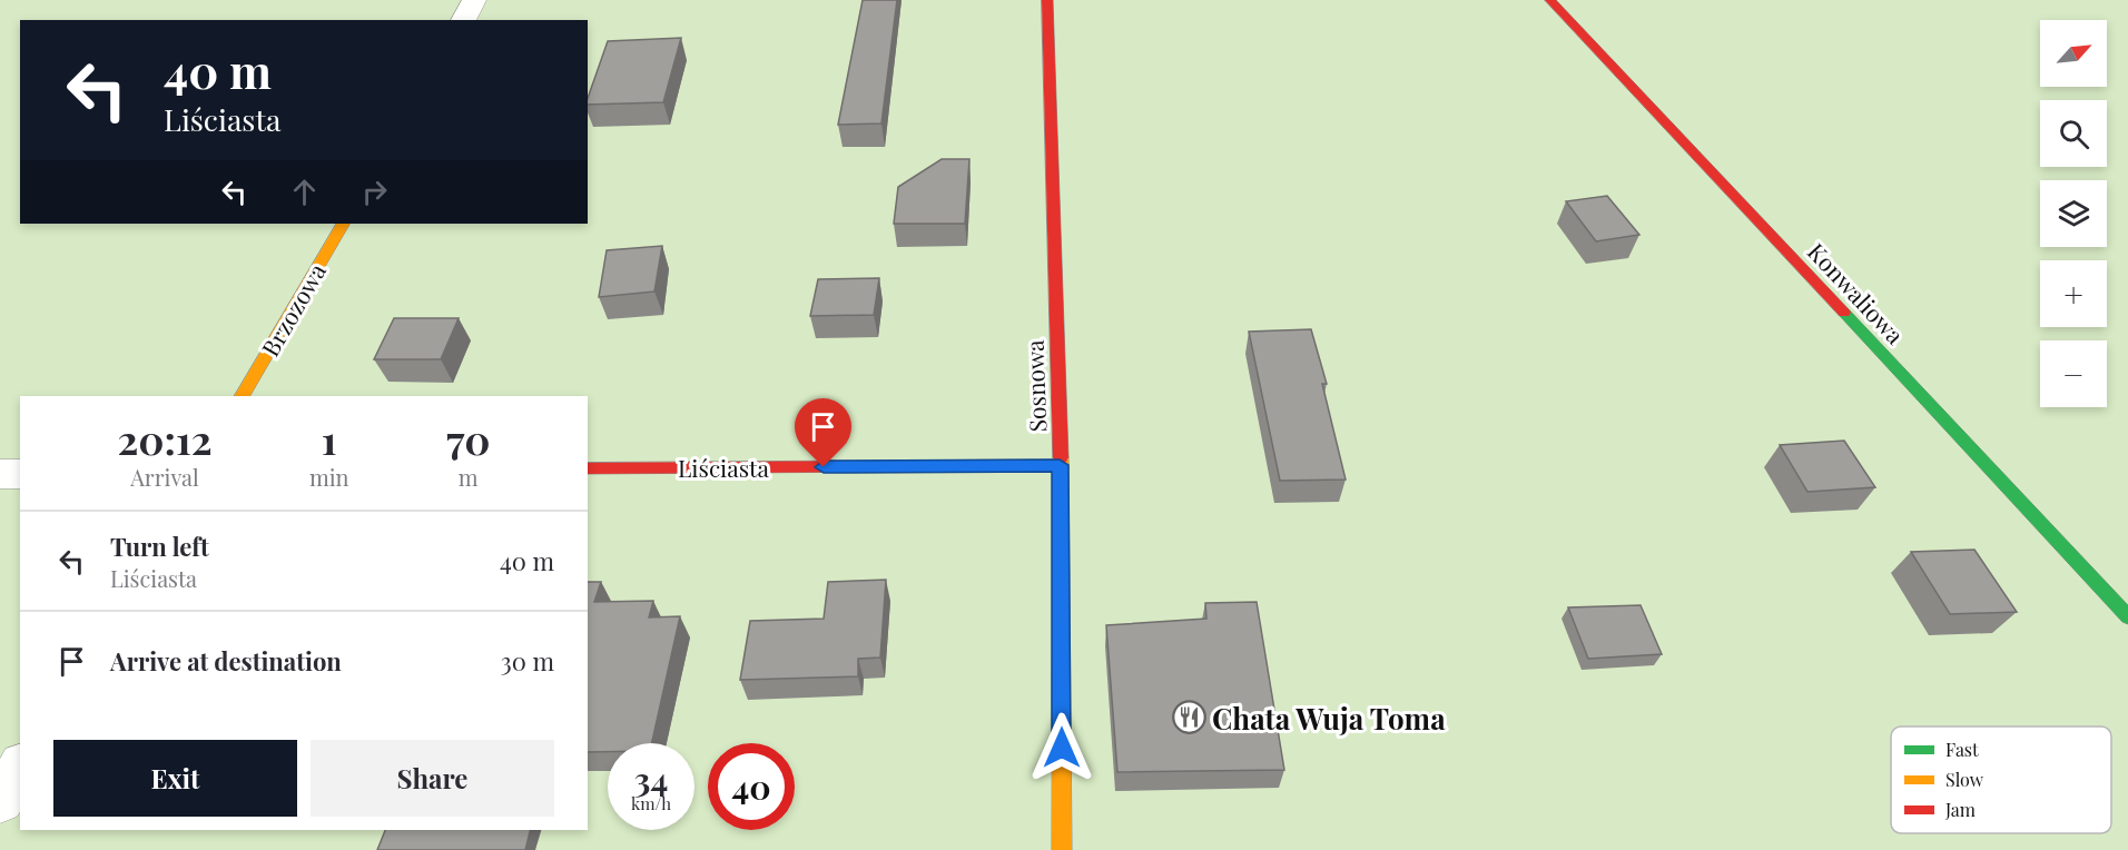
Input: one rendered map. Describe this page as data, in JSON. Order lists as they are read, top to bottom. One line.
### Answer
{"streets":{"street":["Konwaliowa","Brzozowa","Sosnowa","Liściasta"]},"crossings":[["Sosnowa","Liściasta"]],"places":{"restaurant":["Chata Wuja Toma"]},"legend":["Fast","Slow","Jam"],"north":"top right","page":{"map_buttons":["+","−"],"turn":["40 m","Liściasta"],"eta":["20:12","Arrival","1","min","70","m"],"list":[{"name":"Turn left","note":"Liściasta","value":"40 m"},{"name":"Arrive at destination","value":"30 m"}],"buttons":["Exit","Share"],"speed":"34 km/h","limit":"40"}}
